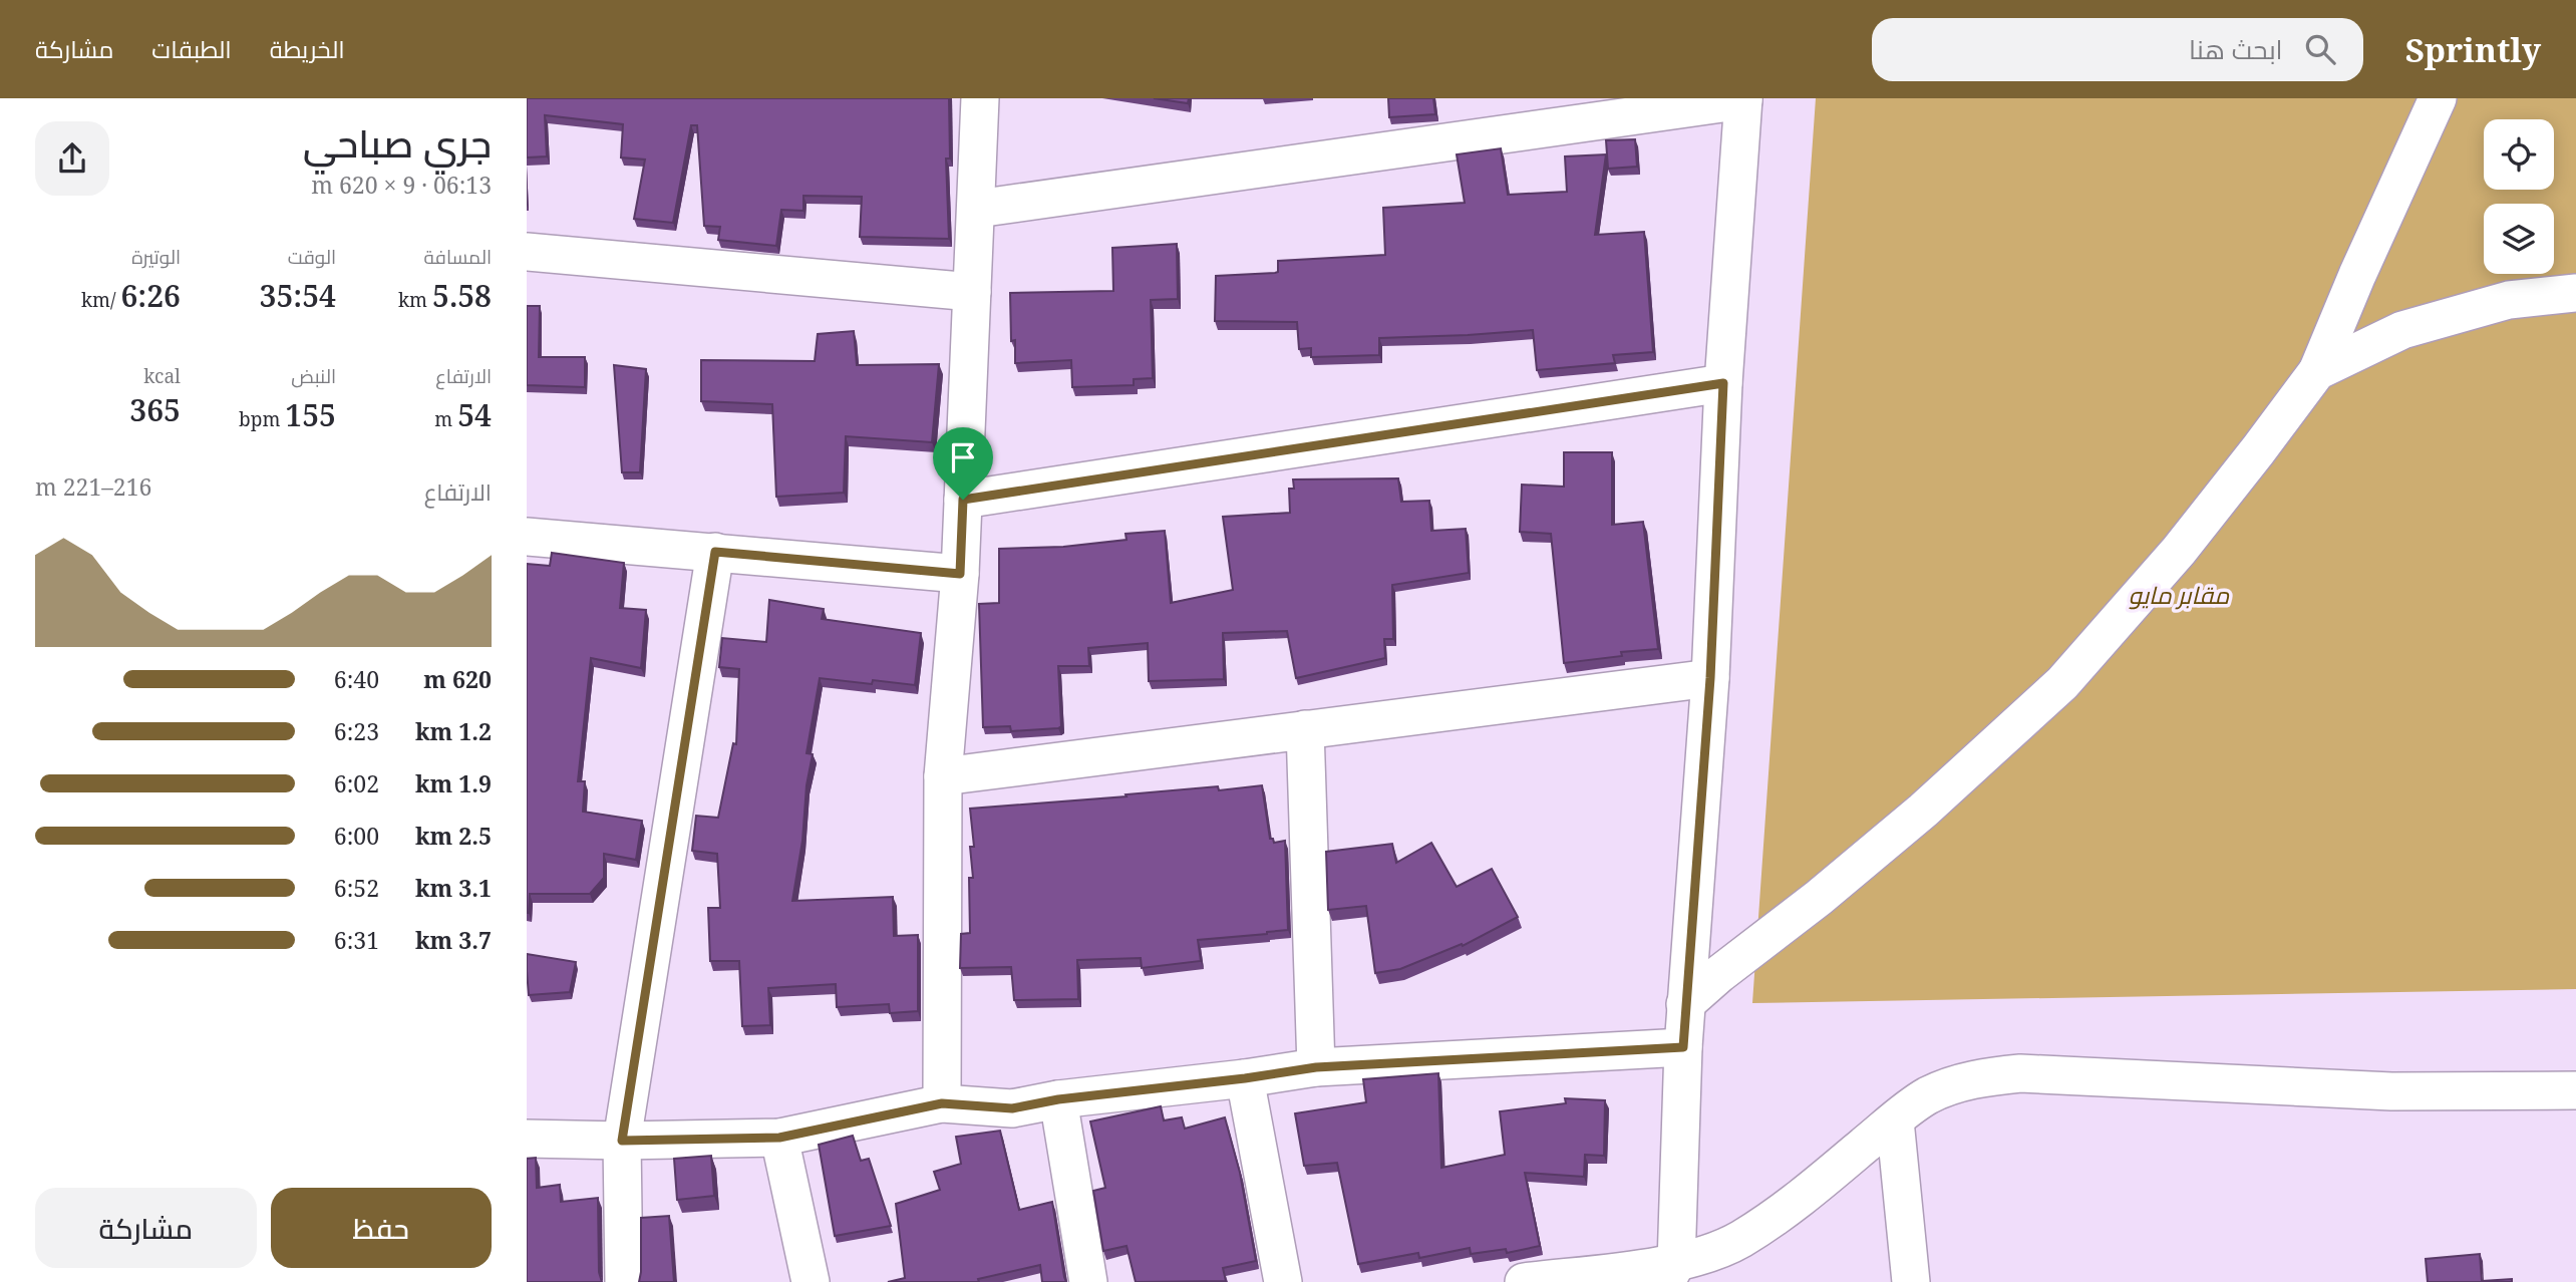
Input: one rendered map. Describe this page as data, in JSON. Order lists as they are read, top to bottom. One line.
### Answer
{"parks":["مقابر مايو"],"page":{"header":"Sprintly","search":"ابحث هنا","nav":["الخريطة","الطبقات","مشاركة"],"heading":["جري صباحي","06:13 · 9 × 620 m"],"stats":[["المسافة","5.58 km"],["الوقت","35:54"],["الوتيرة","6:26 /km"],["الارتفاع","54 m"],["النبض","155 bpm"],["kcal","365"]],"chart":["الارتفاع","216–221 m"],"list":[{"name":"620 m","note":"6:40"},{"name":"1.2 km","note":"6:23"},{"name":"1.9 km","note":"6:02"},{"name":"2.5 km","note":"6:00"},{"name":"3.1 km","note":"6:52"},{"name":"3.7 km","note":"6:31"}],"buttons":["حفظ","مشاركة"]}}
